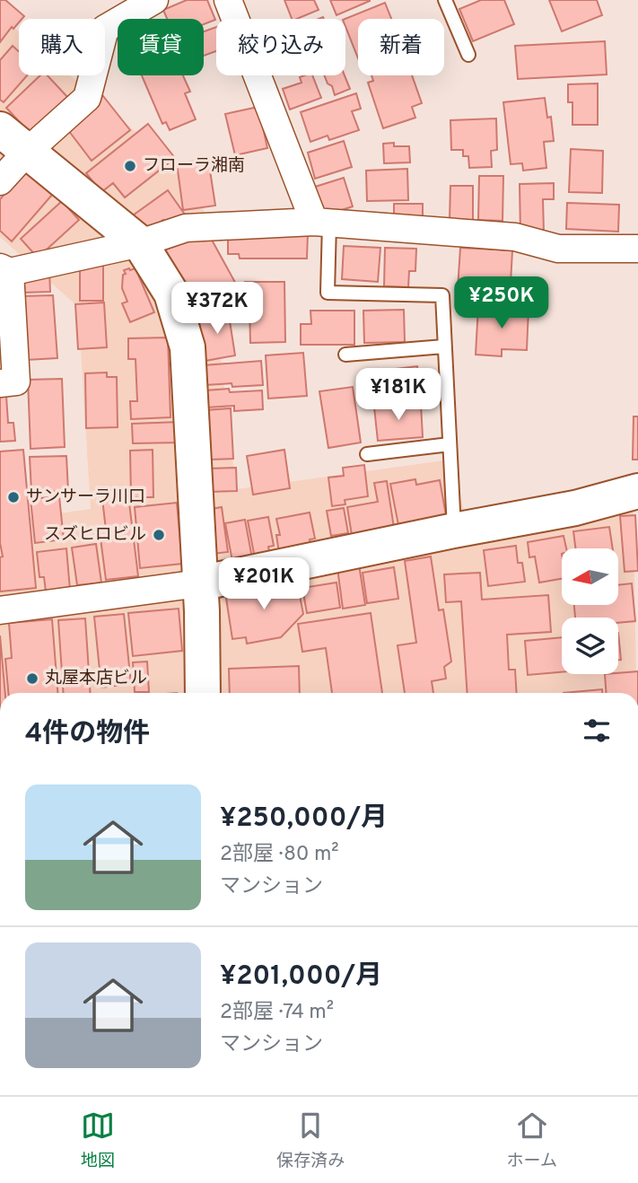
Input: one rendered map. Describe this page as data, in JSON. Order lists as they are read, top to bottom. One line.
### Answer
{"places":["フローラ湘南","サンサーラ川口","スズヒロビル","丸屋本店ビル"],"north":"left","page":{"chip":["購入","賃貸","絞り込み","新着"],"price":["¥250K","¥372K","¥181K","¥201K"],"heading":"4件の物件","list":[{"name":"¥250,000/月","note":"2部屋 · 80 m² · マンション"},{"name":"¥201,000/月","note":"2部屋 · 74 m² · マンション"}],"tabs":["地図","保存済み","ホーム"]}}
